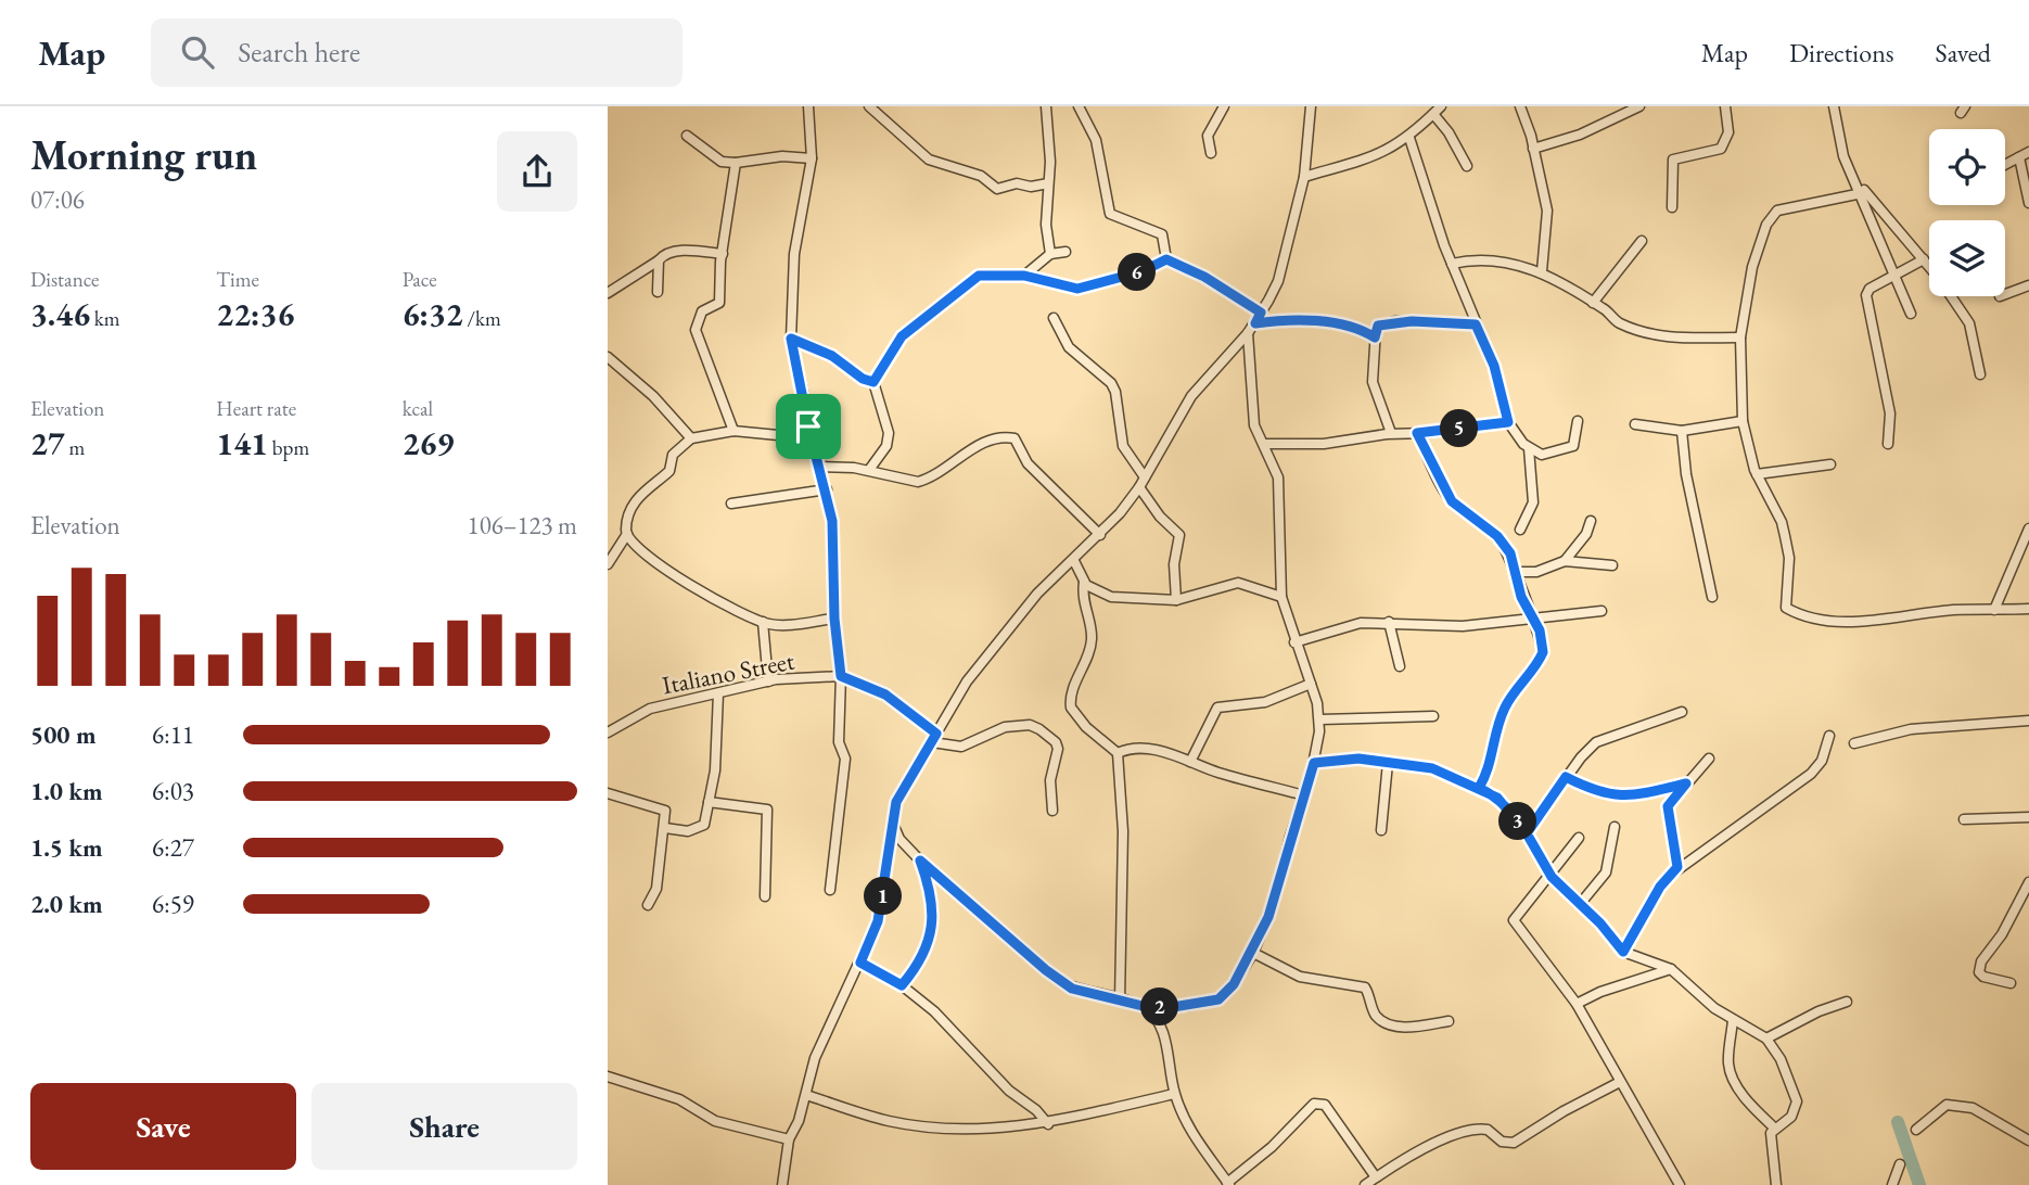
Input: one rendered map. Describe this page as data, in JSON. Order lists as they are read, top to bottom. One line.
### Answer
{"streets":{"street":["Italiano Street"]},"page":{"header":"Map","search":"Search here","nav":["Map","Directions","Saved"],"heading":["Morning run","07:06"],"stats":[["Distance","3.46 km"],["Time","22:36"],["Pace","6:32 /km"],["Elevation","27 m"],["Heart rate","141 bpm"],["kcal","269"]],"pins":["6","5","3","1","2"],"chart":["Elevation","106–123 m"],"list":[{"name":"500 m","note":"6:11"},{"name":"1.0 km","note":"6:03"},{"name":"1.5 km","note":"6:27"},{"name":"2.0 km","note":"6:59"}],"buttons":["Save","Share"]}}
